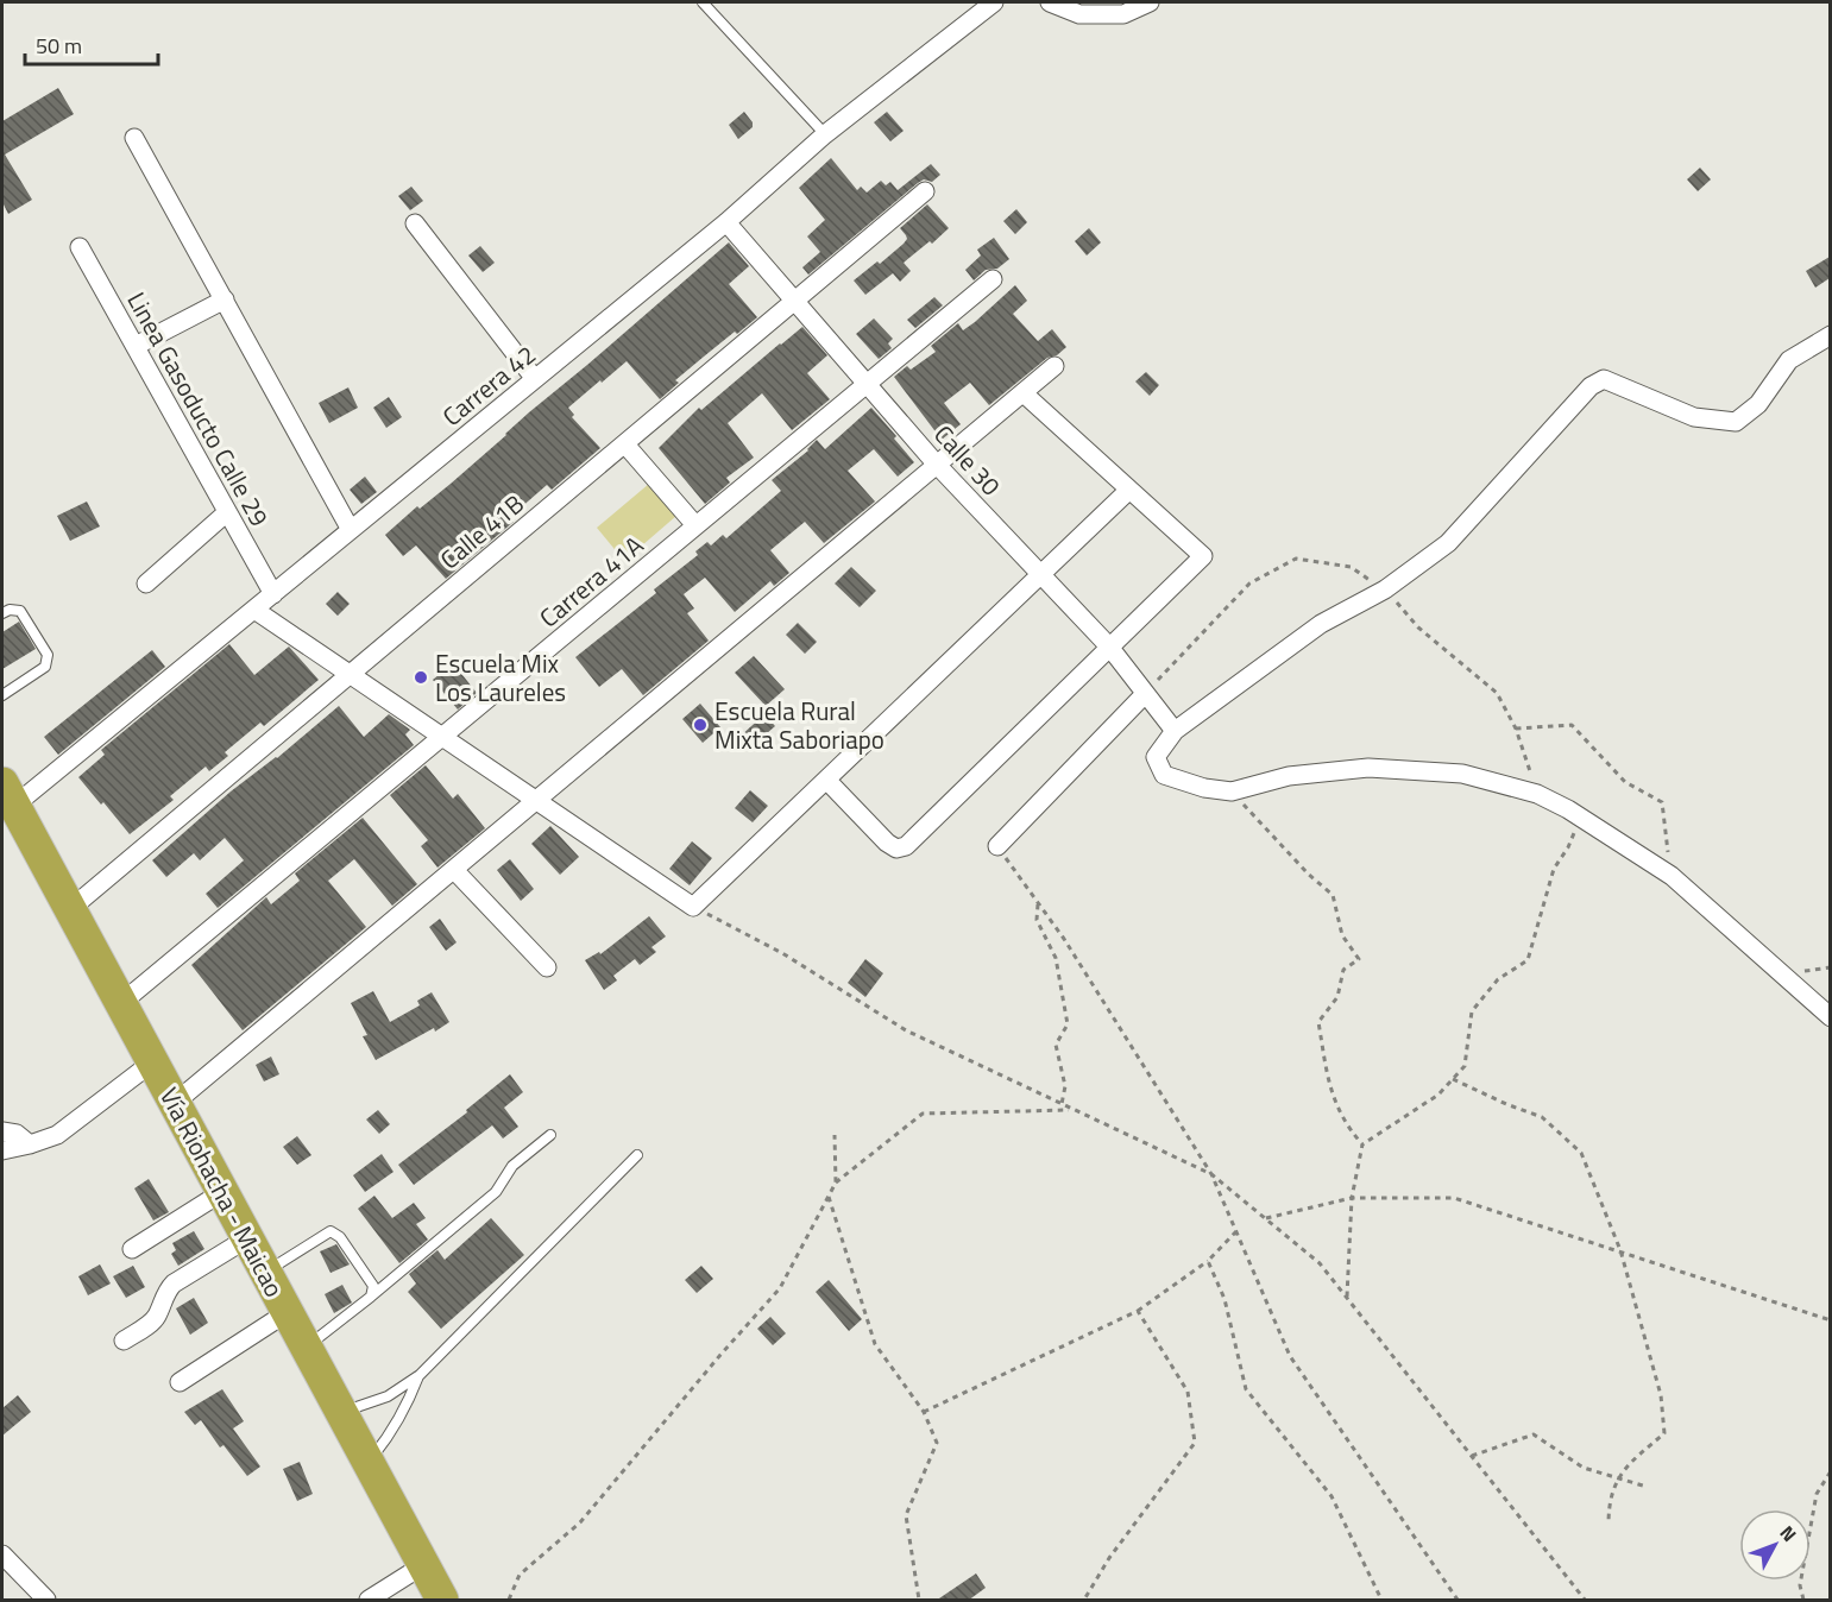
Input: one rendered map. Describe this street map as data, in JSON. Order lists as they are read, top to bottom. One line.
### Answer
{"streets":{"highway":["Vía Riohacha - Maicao"],"street":["Carrera 42","Linea Gasoducto Calle 29","Calle 30","Calle 41B","Carrera 41A"]},"crossings":[["Carrera 42","Linea Gasoducto Calle 29"],["Carrera 42","Calle 30"],["Carrera 42","Vía Riohacha - Maicao"],["Calle 30","Calle 41B"],["Calle 30","Carrera 41A"],["Calle 41B","Vía Riohacha - Maicao"],["Carrera 41A","Vía Riohacha - Maicao"]],"places":["Escuela Mix Los Laureles","Escuela Rural Mixta Saboriapo"],"scale_bar":"50 m","north":"top right"}
